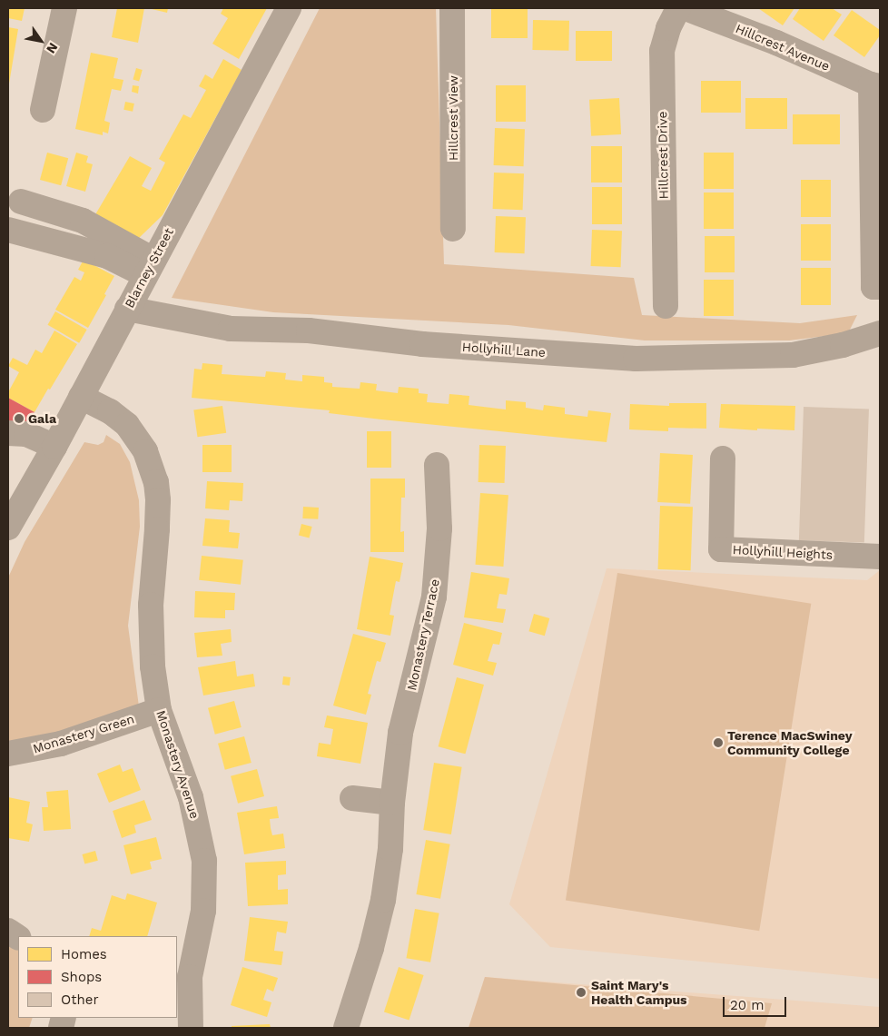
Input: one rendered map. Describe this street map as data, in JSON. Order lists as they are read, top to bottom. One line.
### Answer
{"streets":{"street":["Hillcrest Avenue","Hillcrest View","Hillcrest Drive","Blarney Street","Hollyhill Lane","Hollyhill Heights","Monastery Terrace","Monastery Green","Monastery Avenue"]},"crossings":[["Blarney Street","Hollyhill Lane"],["Blarney Street","Monastery Avenue"],["Monastery Green","Monastery Avenue"]],"places":["Gala","Terence MacSwiney Community College","Saint Mary's Health Campus"],"legend":["Homes","Shops","Other"],"scale_bar":"20 m","north":"bottom right"}
